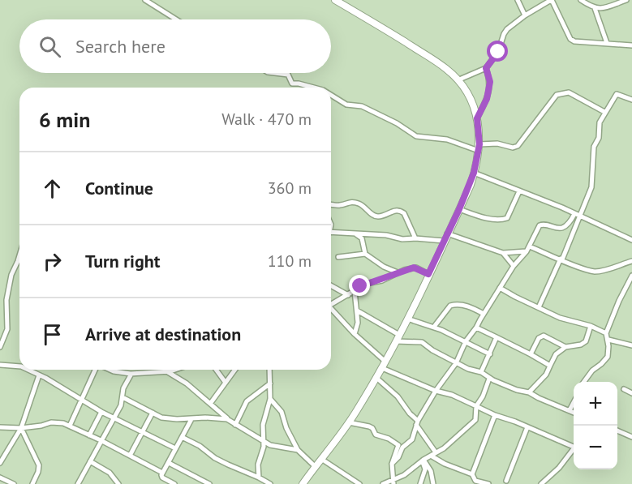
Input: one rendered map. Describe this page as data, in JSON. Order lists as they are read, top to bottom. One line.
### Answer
{"page":{"search":"Search here","heading":["6 min","Walk · 470 m"],"list":[["Continue","360 m"],["Turn right","110 m"],"Arrive at destination"],"map_buttons":["+","−"]}}
